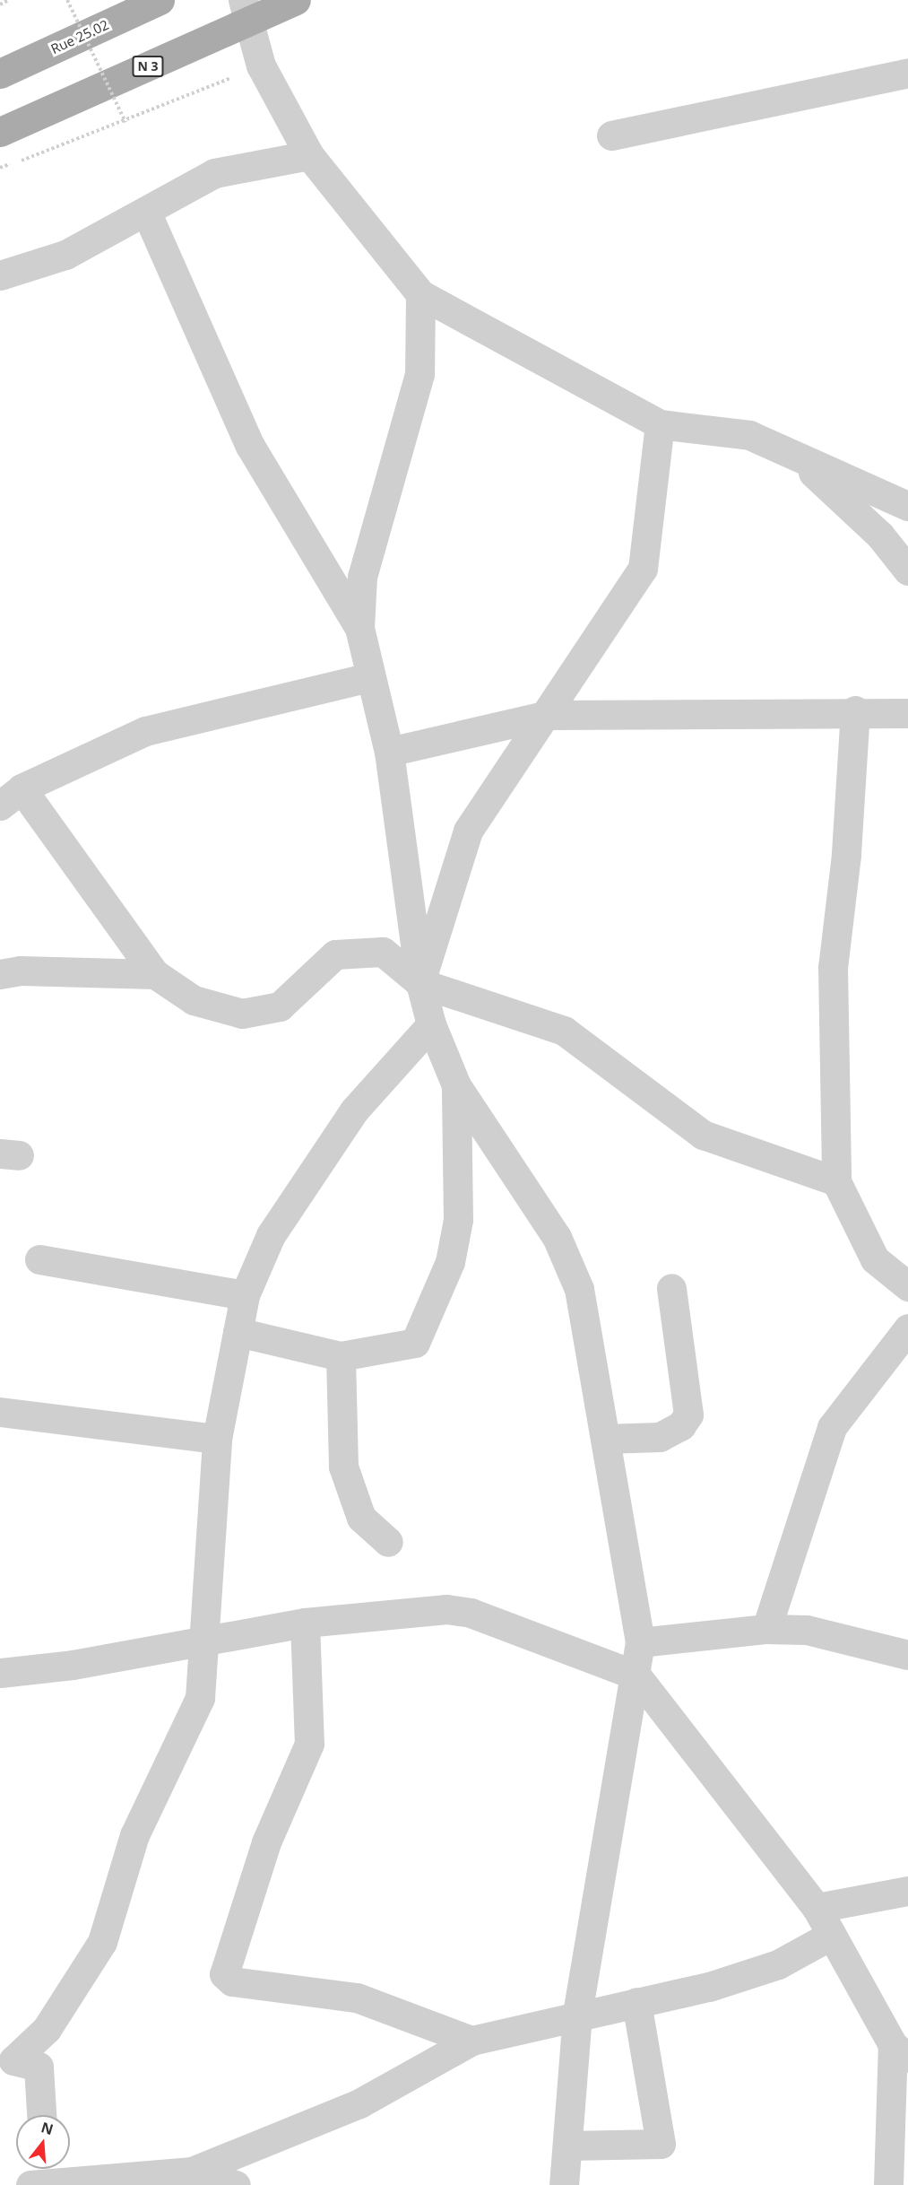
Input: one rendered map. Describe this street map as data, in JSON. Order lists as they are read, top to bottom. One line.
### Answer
{"streets":{"main road":["Rue 25.02","N 3"]},"north":"top"}
